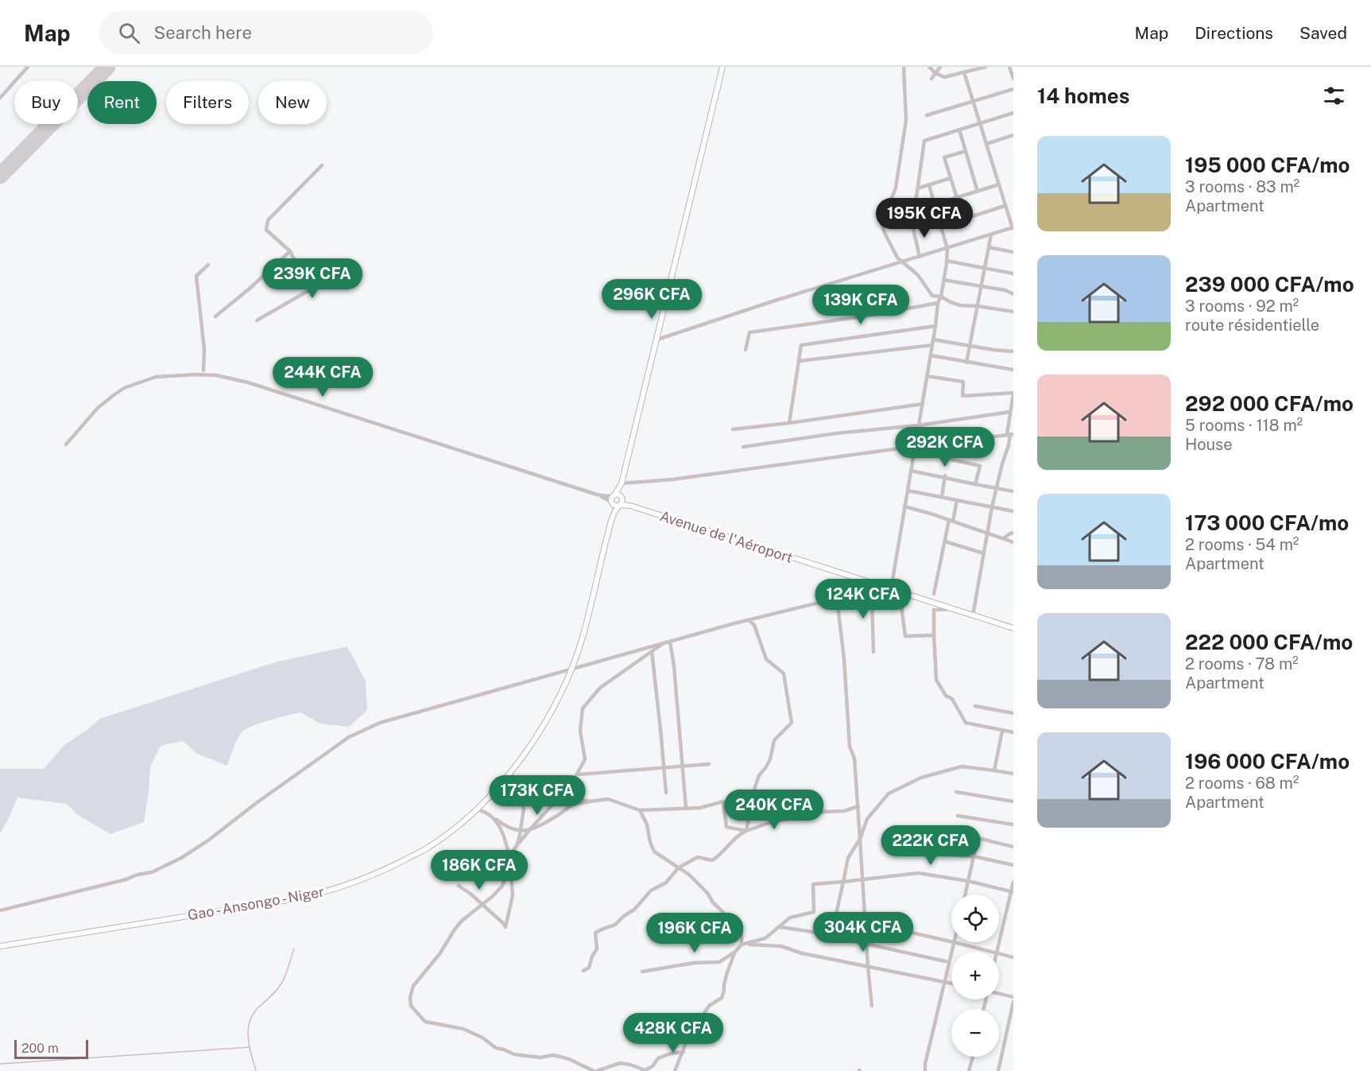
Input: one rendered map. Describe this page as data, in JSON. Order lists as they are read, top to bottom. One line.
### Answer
{"streets":{"main road":["Avenue de l'Aéroport","Gao - Ansongo - Niger"]},"scale_bar":"200 m","page":{"header":"Map","search":"Search here","nav":["Map","Directions","Saved"],"heading":"14 homes","chip":["Buy","Rent","Filters","New"],"list":[{"name":"195 000 CFA/mo","note":"3 rooms · 83 m² · Apartment"},{"name":"239 000 CFA/mo","note":"3 rooms · 92 m² · route résidentielle"},{"name":"292 000 CFA/mo","note":"5 rooms · 118 m² · House"},{"name":"173 000 CFA/mo","note":"2 rooms · 54 m² · Apartment"},{"name":"222 000 CFA/mo","note":"2 rooms · 78 m² · Apartment"},{"name":"196 000 CFA/mo","note":"2 rooms · 68 m² · Apartment"}],"price":["195K CFA","239K CFA","296K CFA","139K CFA","244K CFA","292K CFA","124K CFA","173K CFA","240K CFA","222K CFA","186K CFA","304K CFA","196K CFA","428K CFA"],"map_buttons":["+","−"],"scale":"200 m"}}
